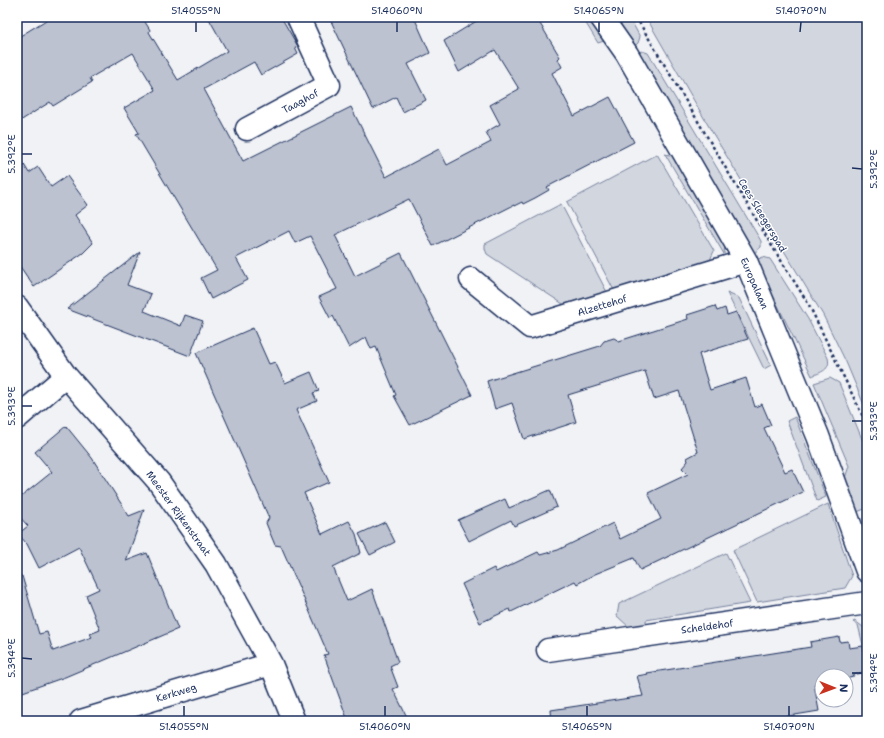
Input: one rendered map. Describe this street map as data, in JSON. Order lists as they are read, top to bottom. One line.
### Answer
{"streets":{"street":["Taaghof","Europalaan","Alzettehof","Meester Rijkenstraat","Scheldehof","Kerkweg"],"path":["Cees Sleegerspad"]},"crossings":[["Europalaan","Alzettehof"],["Meester Rijkenstraat","Kerkweg"]],"north":"right","coordinates":["51.4055°N","51.4060°N","51.4065°N","51.4070°N","5.392°E","5.393°E","5.394°E"]}
